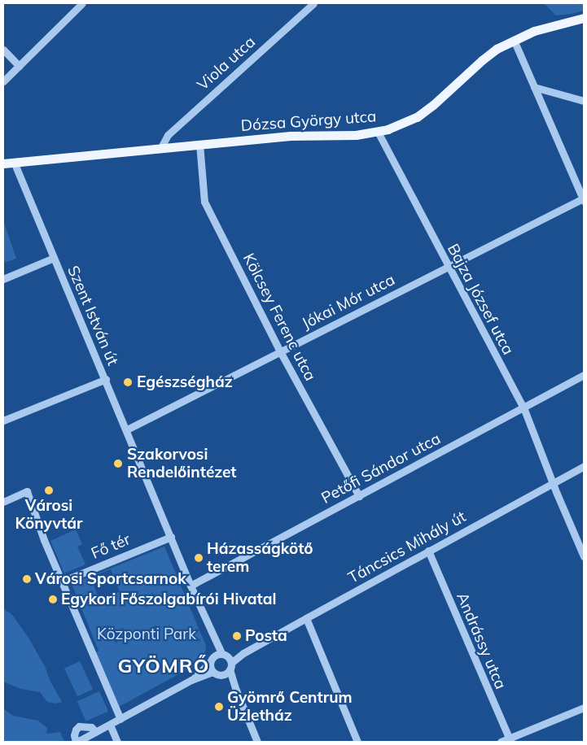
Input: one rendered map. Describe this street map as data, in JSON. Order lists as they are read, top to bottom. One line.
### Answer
{"streets":{"main road":["Dózsa György utca"],"street":["Viola utca","Bajza József utca","Jókai Mór utca","Szent István út","Kölcsey Ferenc utca","Petőfi Sándor utca","Fő tér","Táncsics Mihály út","Andrássy utca"]},"crossings":[["Viola utca","Dózsa György utca"],["Dózsa György utca","Bajza József utca"],["Dózsa György utca","Szent István út"],["Dózsa György utca","Kölcsey Ferenc utca"],["Bajza József utca","Jókai Mór utca"],["Bajza József utca","Petőfi Sándor utca"],["Bajza József utca","Táncsics Mihály út"],["Jókai Mór utca","Szent István út"],["Jókai Mór utca","Kölcsey Ferenc utca"],["Szent István út","Petőfi Sándor utca"],["Szent István út","Fő tér"],["Szent István út","Táncsics Mihály út"],["Kölcsey Ferenc utca","Petőfi Sándor utca"],["Táncsics Mihály út","Andrássy utca"]],"districts":["GYÖMRŐ"],"parks":["Központi Park"],"places":["Egészségház","Szakorvosi Rendelőintézet","Városi Könyvtár","Házasságkötő terem","Városi Sportcsarnok","Egykori Főszolgabírói Hivatal","Posta","Gyömrő Centrum Üzletház"]}
